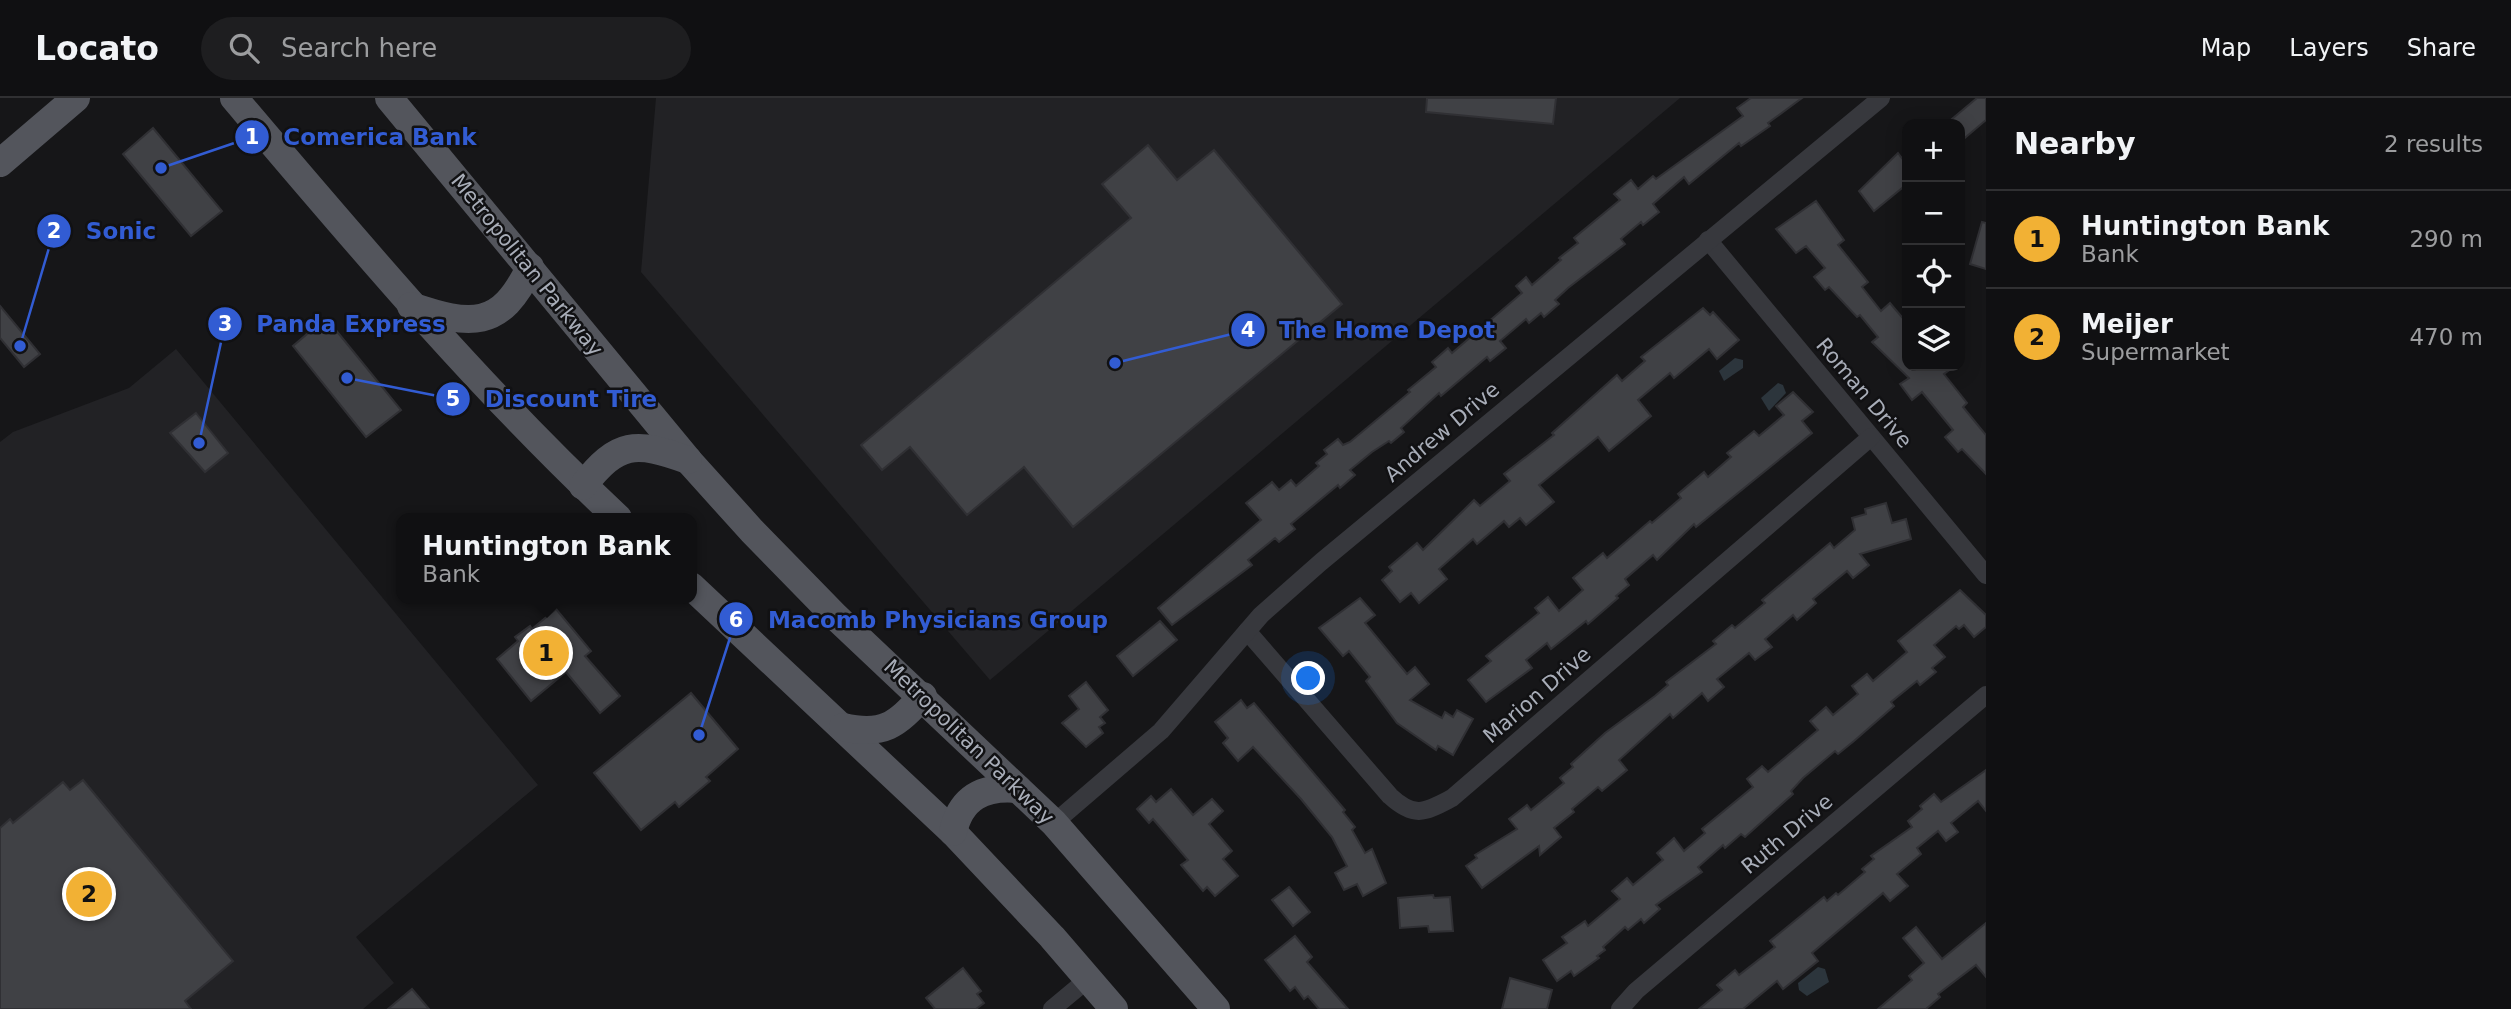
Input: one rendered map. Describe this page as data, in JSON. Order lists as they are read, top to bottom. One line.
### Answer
{"streets":{"main road":["Metropolitan Parkway"],"street":["Roman Drive","Andrew Drive","Marion Drive","Ruth Drive"]},"crossings":[["Metropolitan Parkway","Andrew Drive"],["Roman Drive","Andrew Drive"],["Roman Drive","Marion Drive"],["Andrew Drive","Marion Drive"]],"places":["Comerica Bank","Sonic","The Home Depot","Discount Tire","Panda Express","Macomb Physicians Group"],"page":{"header":"Locato","search":"Search here","nav":["Map","Layers","Share"],"heading":["Nearby","2 results"],"map_buttons":["+","−"],"list":[{"mark":"1","name":"Huntington Bank","note":"Bank","value":"290 m"},{"mark":"2","name":"Meijer","note":"Supermarket","value":"470 m"}],"popup":["Huntington Bank","Bank"],"pins":["1","2"]}}
